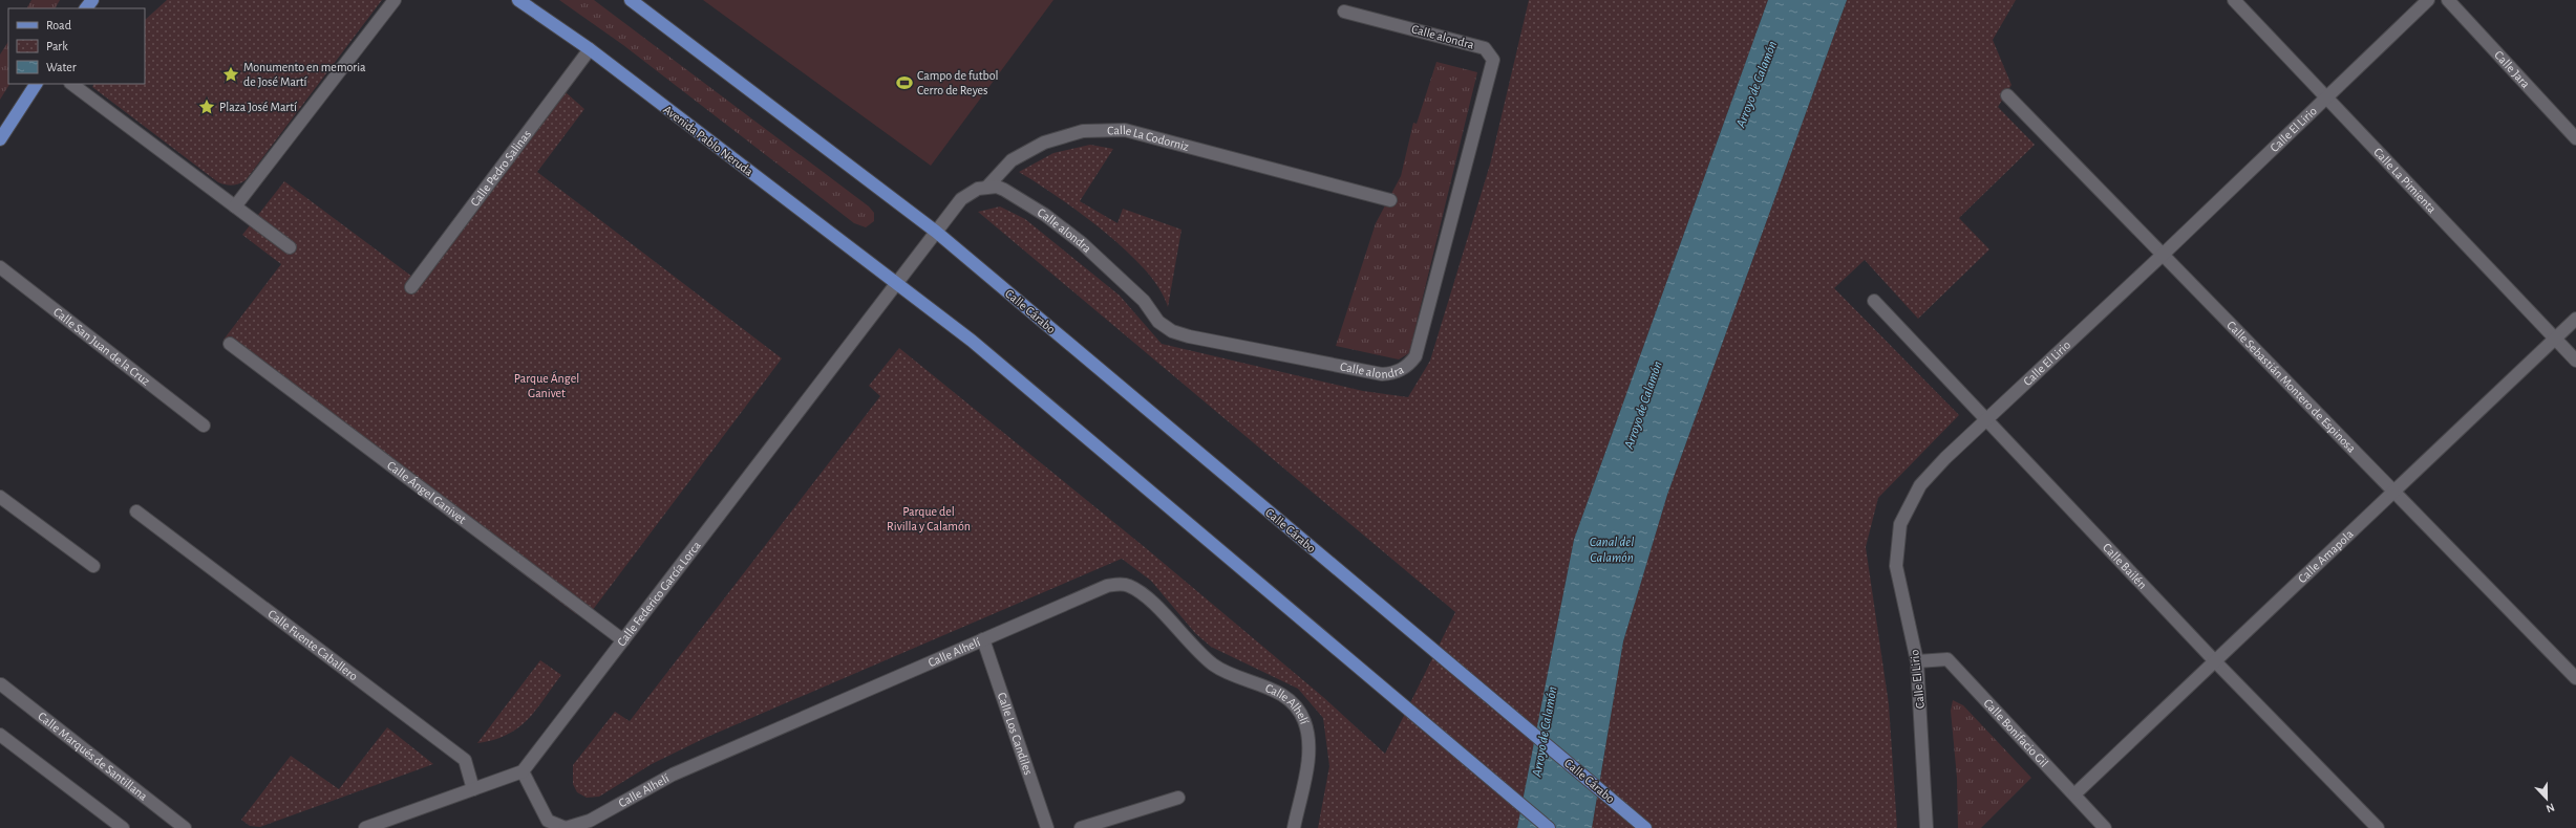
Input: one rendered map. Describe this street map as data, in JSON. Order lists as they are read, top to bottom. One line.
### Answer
{"streets":{"main road":["Avenida Pablo Neruda","Calle Cárabo"],"street":["Calle alondra","Calle Jara","Calle El Lirio","Calle La Codorniz","Calle Pedro Salinas","Calle La Pimienta","Calle San Juan de la Cruz","Calle Sebastián Montero de Espinosa","Calle Ángel Ganivet","Calle Amapola","Calle Bailén","Calle Federico García Lorca","Calle Fuente Caballero","Calle Alhelí","Calle Bonifacio Gil","Calle Los Candiles","Calle Marqués de Santillana"]},"crossings":[["Calle alondra","Calle La Codorniz"],["Calle El Lirio","Calle La Pimienta"],["Calle El Lirio","Calle Sebastián Montero de Espinosa"],["Calle El Lirio","Calle Bailén"],["Calle El Lirio","Calle Bonifacio Gil"],["Calle La Codorniz","Calle Cárabo"],["Calle La Codorniz","Calle Federico García Lorca"],["Avenida Pablo Neruda","Calle Pedro Salinas"],["Avenida Pablo Neruda","Calle Federico García Lorca"],["Calle La Pimienta","Calle Amapola"],["Calle Cárabo","Calle Federico García Lorca"],["Calle Sebastián Montero de Espinosa","Calle Amapola"],["Calle Ángel Ganivet","Calle Federico García Lorca"],["Calle Amapola","Calle Bailén"],["Calle Amapola","Calle Bonifacio Gil"],["Calle Federico García Lorca","Calle Alhelí"],["Calle Alhelí","Calle Los Candiles"]],"water":["Arroyo de Calamón","Canal del Calamón"],"parks":["Parque Ángel Ganivet","Parque del Rivilla y Calamón"],"places":{"place":["Monumento en memoria de José Martí","Plaza José Martí"],"sports":["Campo de futbol Cerro de Reyes"]},"legend":["Road","Park","Water"],"north":"bottom"}
